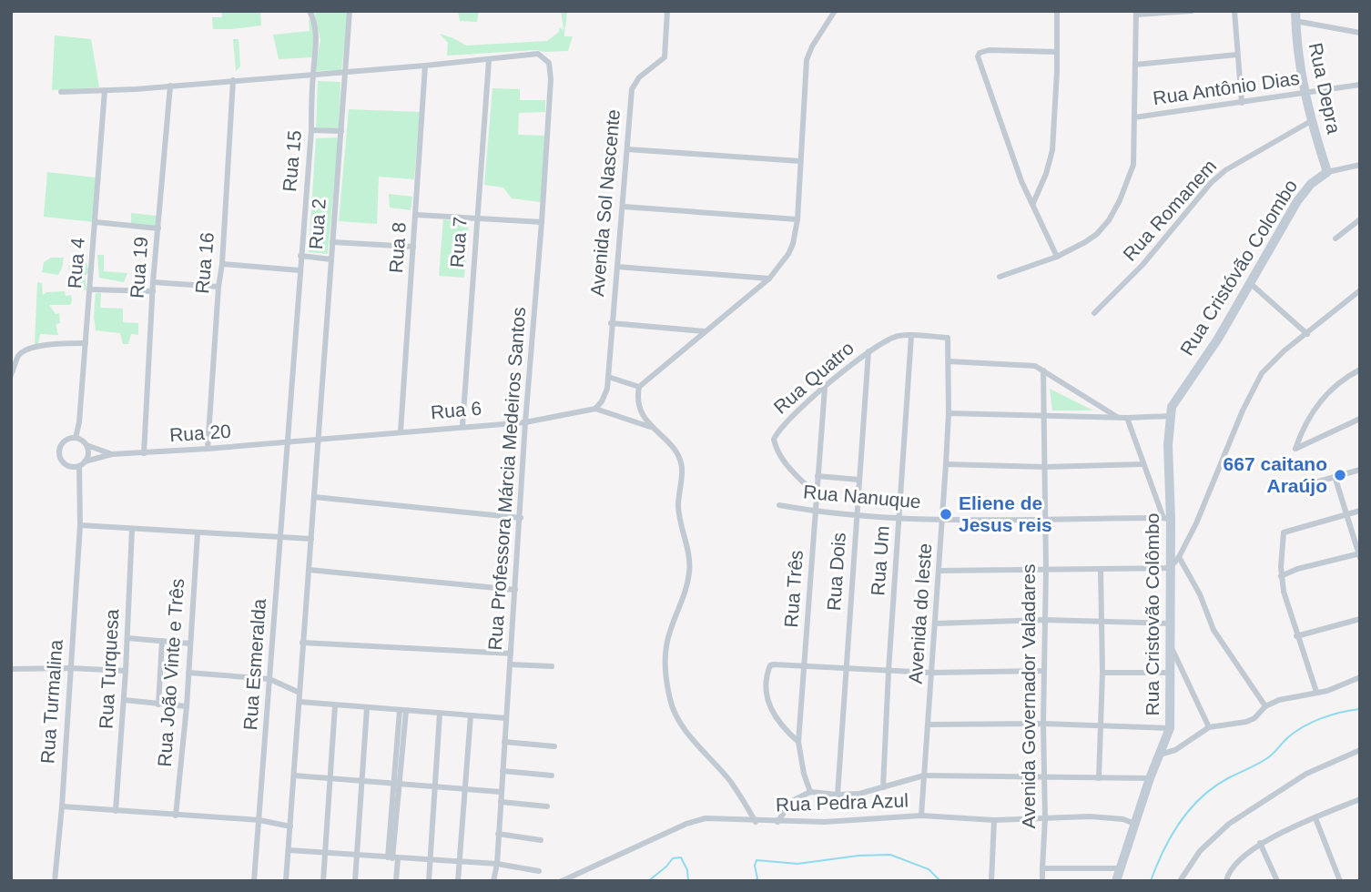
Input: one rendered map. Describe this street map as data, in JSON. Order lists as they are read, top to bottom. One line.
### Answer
{"streets":{"street":["Rua Antônio Dias","Rua Depra","Rua 15","Avenida Sol Nascente","Rua Romanem","Rua 2","Rua 7","Rua 8","Rua 4","Rua 16","Rua 19","Rua Cristóvão Colombo","Rua Quatro","Rua 6","Rua 20","Rua Professora Márcia Medeiros Santos","Rua Nanuque","Rua Um","Rua Dois","Rua Três","Avenida do leste","Rua Cristovão Colômbo","Rua Esmeralda","Rua Turquesa","Rua João Vinte e Três","Avenida Governador Valadares","Rua Turmalina","Rua Pedra Azul"]},"crossings":[["Rua Antônio Dias","Rua Depra"],["Rua Depra","Rua Romanem"],["Rua Depra","Rua Cristóvão Colombo"],["Rua 15","Rua 20"],["Rua 15","Rua Esmeralda"],["Avenida Sol Nascente","Rua 6"],["Rua 2","Rua 6"],["Rua 2","Rua 20"],["Rua 7","Rua 6"],["Rua 7","Rua Professora Márcia Medeiros Santos"],["Rua 8","Rua 6"],["Rua 4","Rua 20"],["Rua 4","Rua Turmalina"],["Rua 16","Rua 20"],["Rua 19","Rua 20"],["Rua Cristóvão Colombo","Rua Cristovão Colômbo"],["Rua Quatro","Rua Um"],["Rua Quatro","Rua Dois"],["Rua Quatro","Rua Três"],["Rua Quatro","Avenida do leste"],["Rua 6","Rua 20"],["Rua 6","Rua Professora Márcia Medeiros Santos"],["Rua 20","Rua Esmeralda"],["Rua 20","Rua Turmalina"],["Rua Nanuque","Rua Um"],["Rua Nanuque","Rua Dois"],["Rua Nanuque","Rua Três"],["Rua Nanuque","Avenida do leste"],["Rua Nanuque","Rua Cristovão Colômbo"],["Rua Nanuque","Avenida Governador Valadares"],["Avenida do leste","Rua Pedra Azul"],["Rua Cristovão Colômbo","Rua Pedra Azul"],["Avenida Governador Valadares","Rua Pedra Azul"]],"places":["667 caitano Araújo","Eliene de Jesus reis"]}
